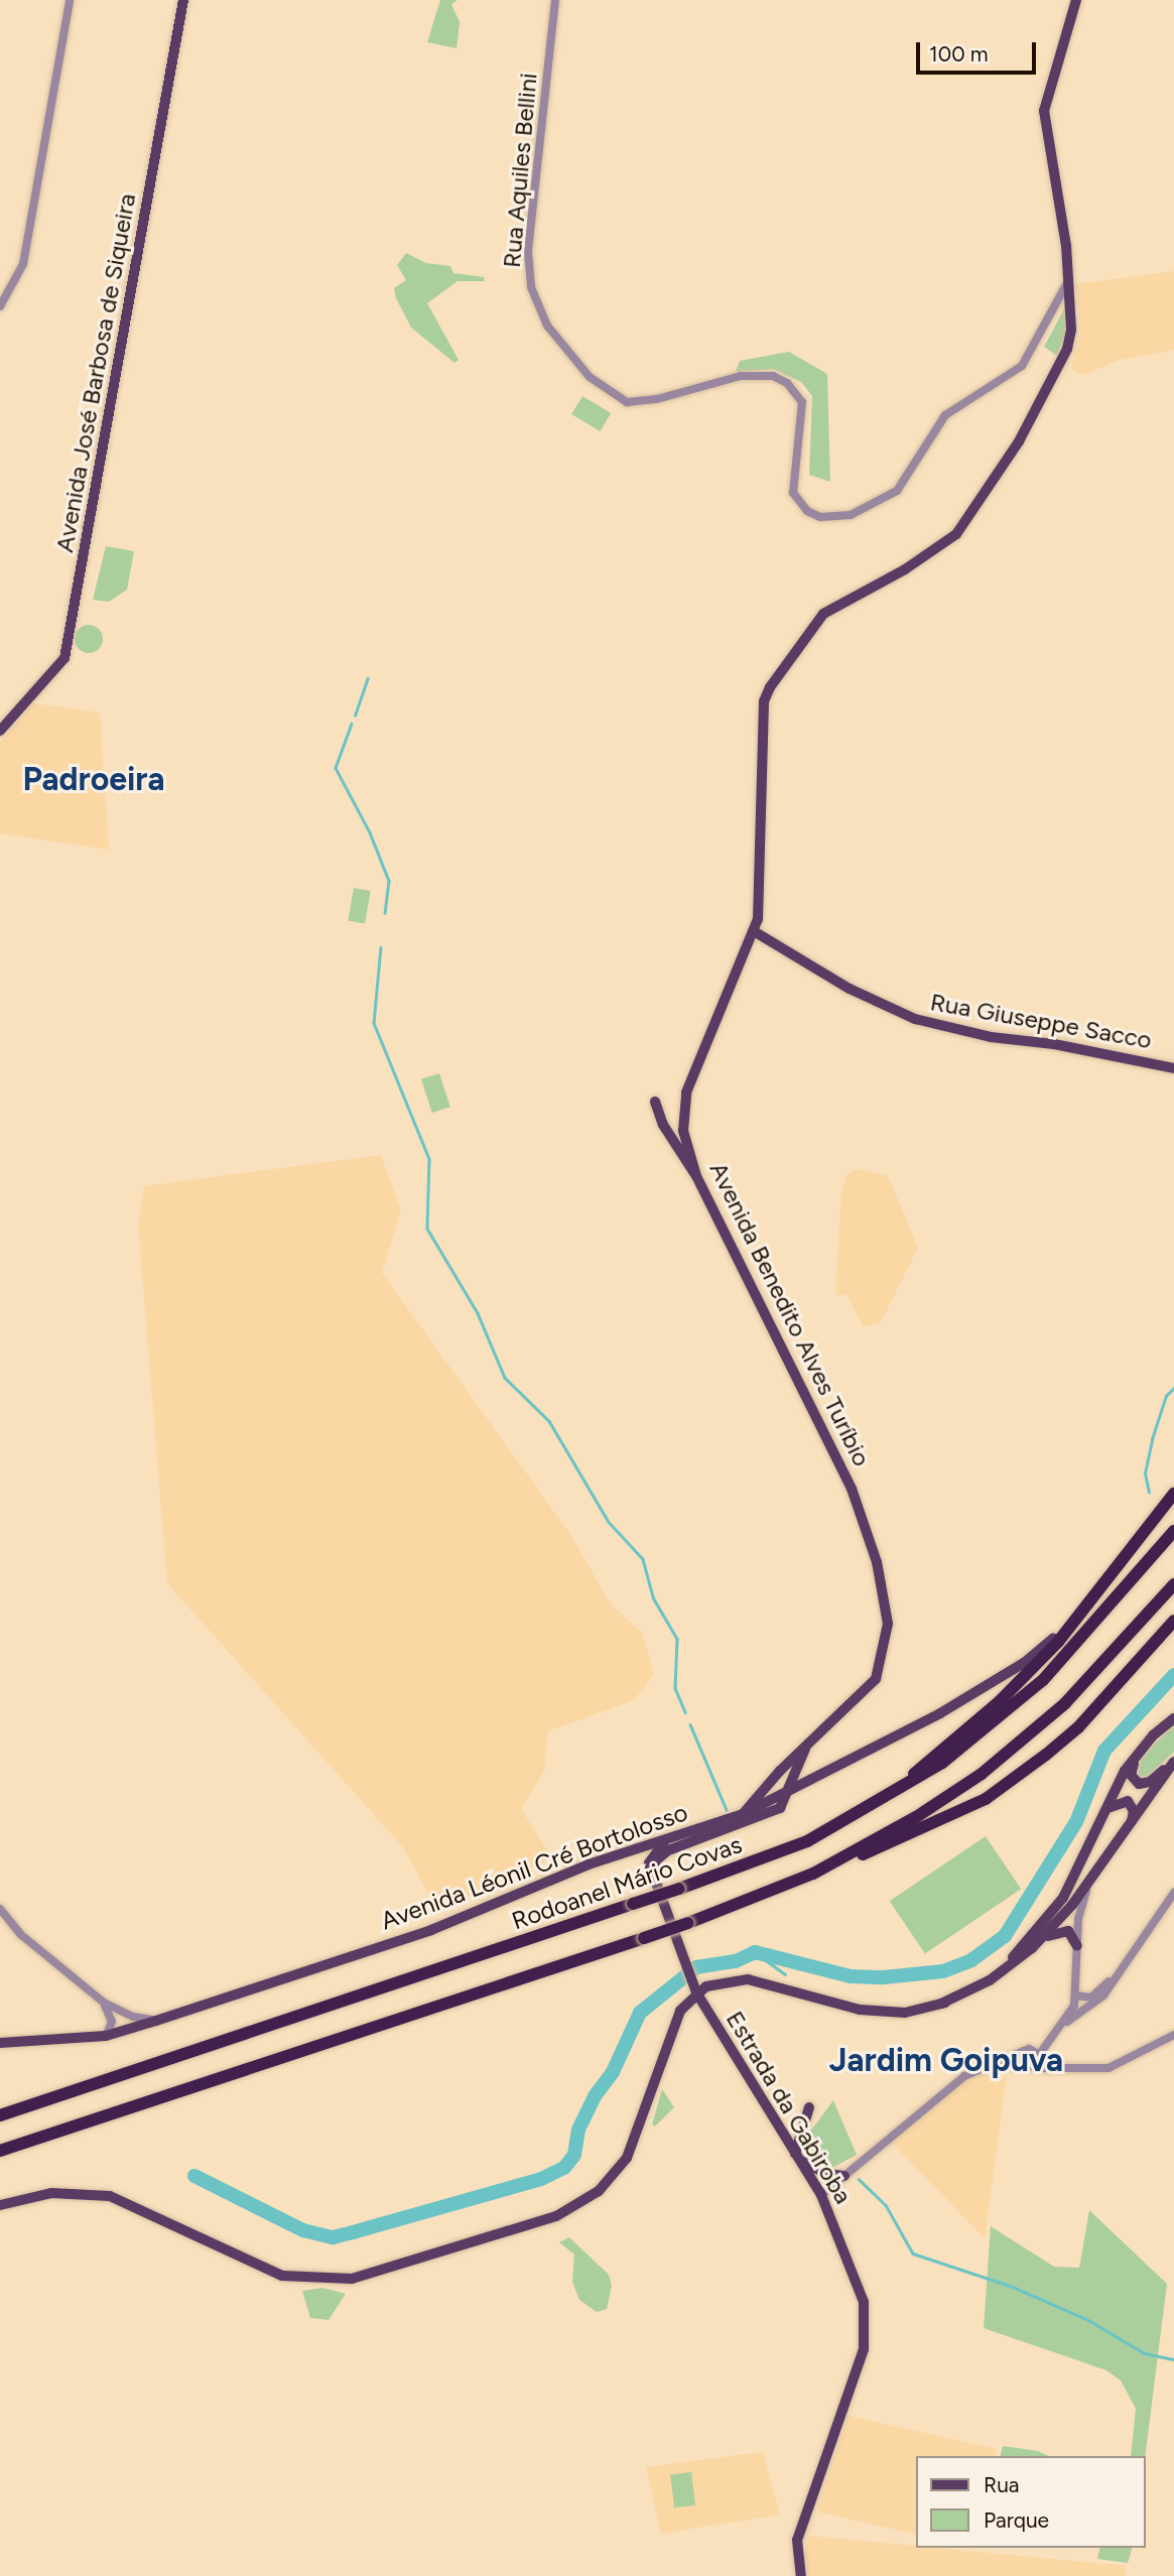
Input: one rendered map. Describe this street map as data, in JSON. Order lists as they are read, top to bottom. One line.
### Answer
{"streets":{"highway":["Rodoanel Mário Covas"],"main road":["Avenida José Barbosa de Siqueira","Rua Giuseppe Sacco","Avenida Benedito Alves Turíbio","Avenida Léonil Cré Bortolosso","Estrada da Gabiroba"],"street":["Rua Aquiles Bellini"]},"crossings":[["Rua Aquiles Bellini","Avenida Benedito Alves Turíbio"],["Rua Giuseppe Sacco","Avenida Benedito Alves Turíbio"],["Avenida Benedito Alves Turíbio","Avenida Léonil Cré Bortolosso"],["Avenida Léonil Cré Bortolosso","Estrada da Gabiroba"]],"districts":["Padroeira","Jardim Goipuva"],"legend":["Rua","Parque"],"scale_bar":"100 m"}
